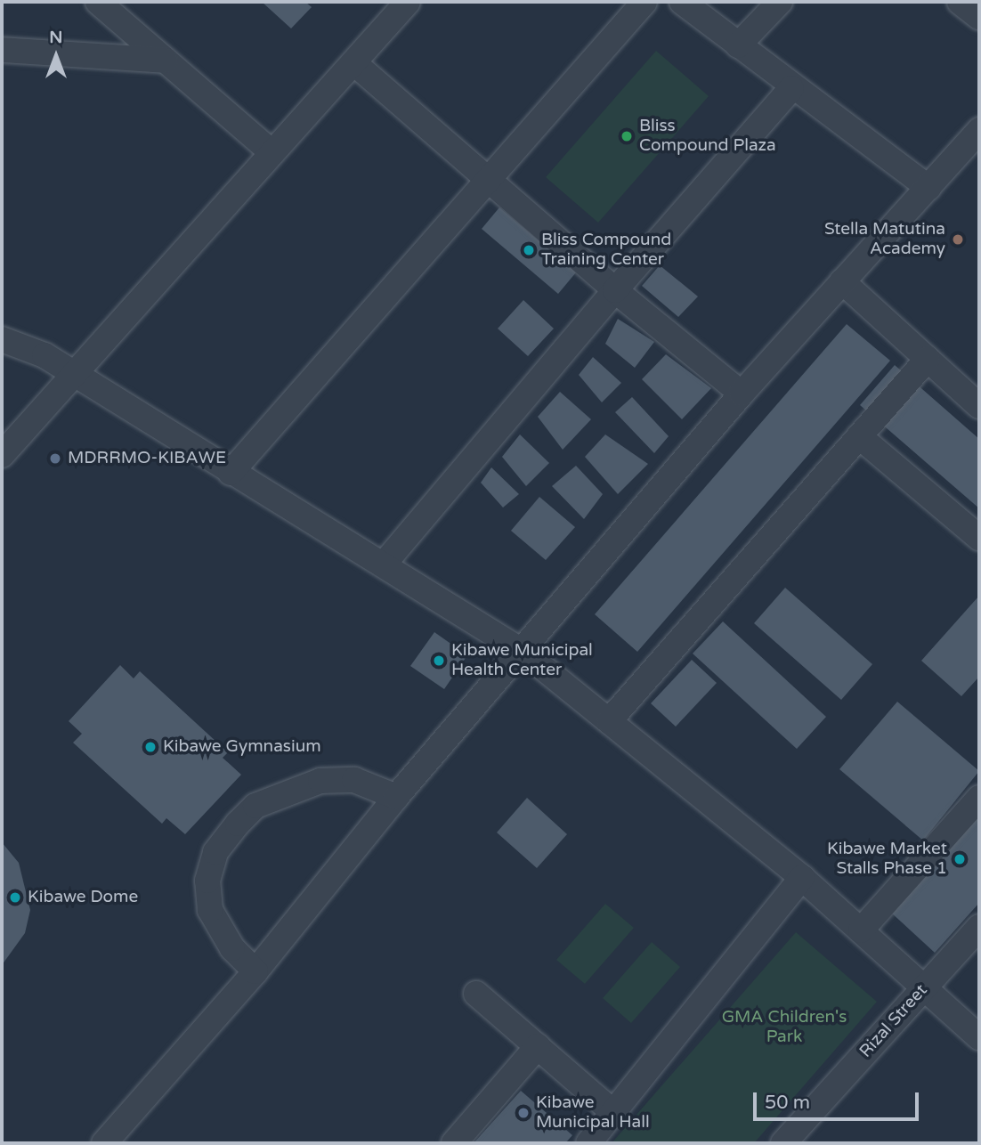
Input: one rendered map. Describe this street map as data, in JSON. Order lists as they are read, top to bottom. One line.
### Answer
{"streets":{"street":["Rizal Street"]},"parks":["GMA Children's Park"],"places":["Bliss Compound Plaza","Stella Matutina Academy","Bliss Compound Training Center","MDRRMO-KIBAWE","Kibawe Municipal Health Center","Kibawe Gymnasium","Kibawe Market Stalls Phase 1","Kibawe Dome","Kibawe Municipal Hall"],"scale_bar":"50 m","north":"top"}
